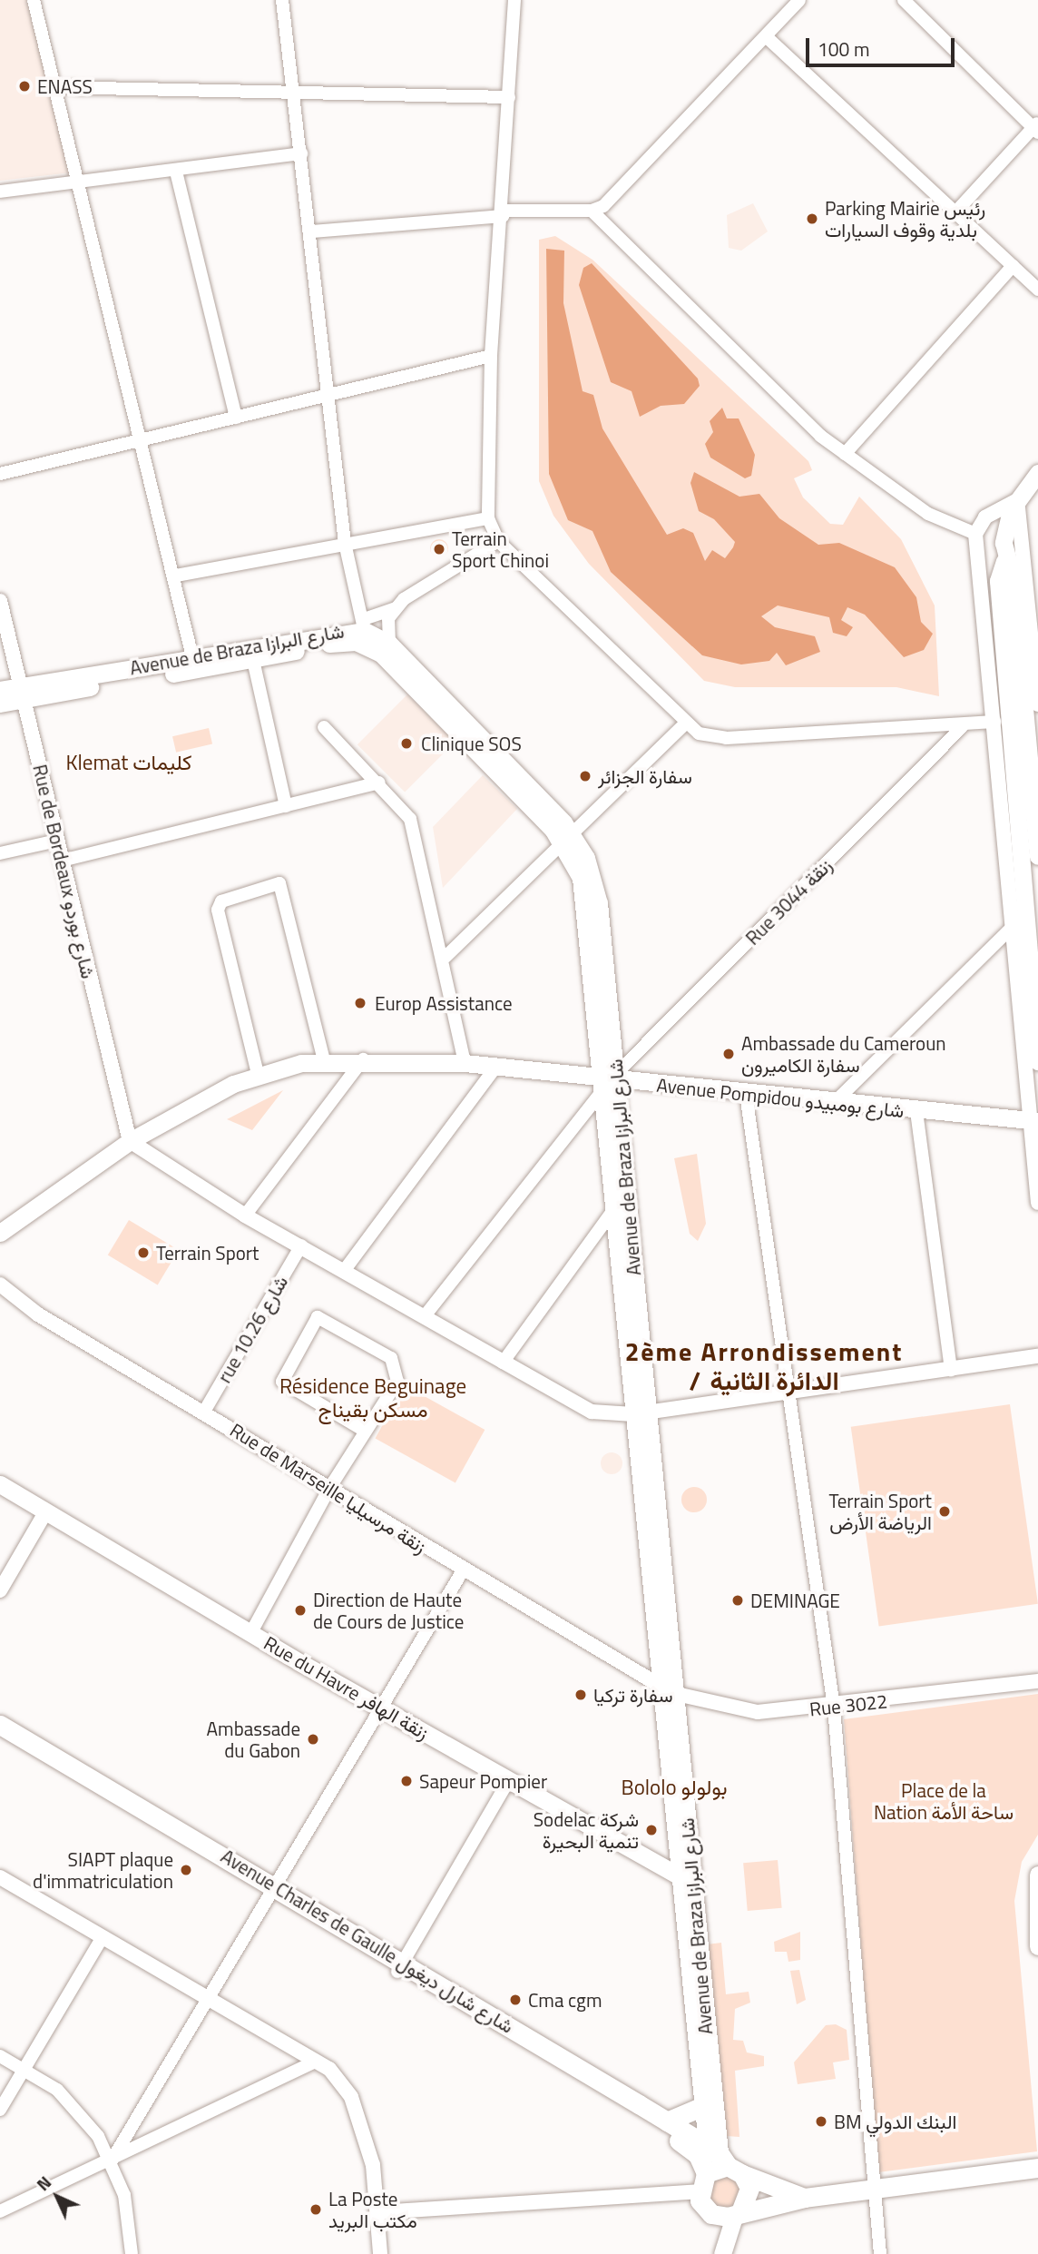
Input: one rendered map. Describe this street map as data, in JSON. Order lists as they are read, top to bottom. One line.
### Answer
{"streets":{"main road":["Avenue de Braza شارع البرازا","Avenue Pompidou شارع بومبيدو","Rue du Havre زنقة الهافر","Avenue Charles de Gaulle شارع شارل ديغول"],"street":["Rue de Bordeaux شارع بوردو","Rue 3044 زنقة","rue 10.26 شارع","Rue de Marseille زنقة مرسيليا","Rue 3022"]},"crossings":[["Avenue de Braza شارع البرازا","Rue de Bordeaux شارع بوردو"],["Avenue de Braza شارع البرازا","Rue 3044 زنقة"],["Avenue de Braza شارع البرازا","Avenue Pompidou شارع بومبيدو"],["Avenue de Braza شارع البرازا","Rue de Marseille زنقة مرسيليا"],["Avenue de Braza شارع البرازا","Rue du Havre زنقة الهافر"],["Avenue de Braza شارع البرازا","Rue 3022"],["Avenue de Braza شارع البرازا","Avenue Charles de Gaulle شارع شارل ديغول"],["Rue de Bordeaux شارع بوردو","Avenue Pompidou شارع بومبيدو"],["Rue 3044 زنقة","Avenue Pompidou شارع بومبيدو"],["rue 10.26 شارع","Rue de Marseille زنقة مرسيليا"],["Rue de Marseille زنقة مرسيليا","Rue 3022"]],"districts":["Klemat كليمات","2ème Arrondissement / الدائرة الثانية","Résidence Beguinage مسكن بقيناج","Bololo بولولو"],"parks":["Place de la Nation ساحة الأمة"],"places":["ENASS","Parking Mairie رئيس بلدية وقوف السيارات","Terrain Sport Chinoi","Clinique SOS","سفارة الجزائر","Europ Assistance","Ambassade du Cameroun سفارة الكاميرون","Terrain Sport","Terrain Sport الرياضة الأرض","DEMINAGE","Direction de Haute de Cours de Justice","سفارة تركيا","Ambassade du Gabon","Sapeur Pompier","Sodelac شركة تنمية البحيرة","SIAPT plaque d'immatriculation","Cma cgm","BM البنك الدولي","La Poste مكتب البريد"],"scale_bar":"100 m","north":"top left"}
